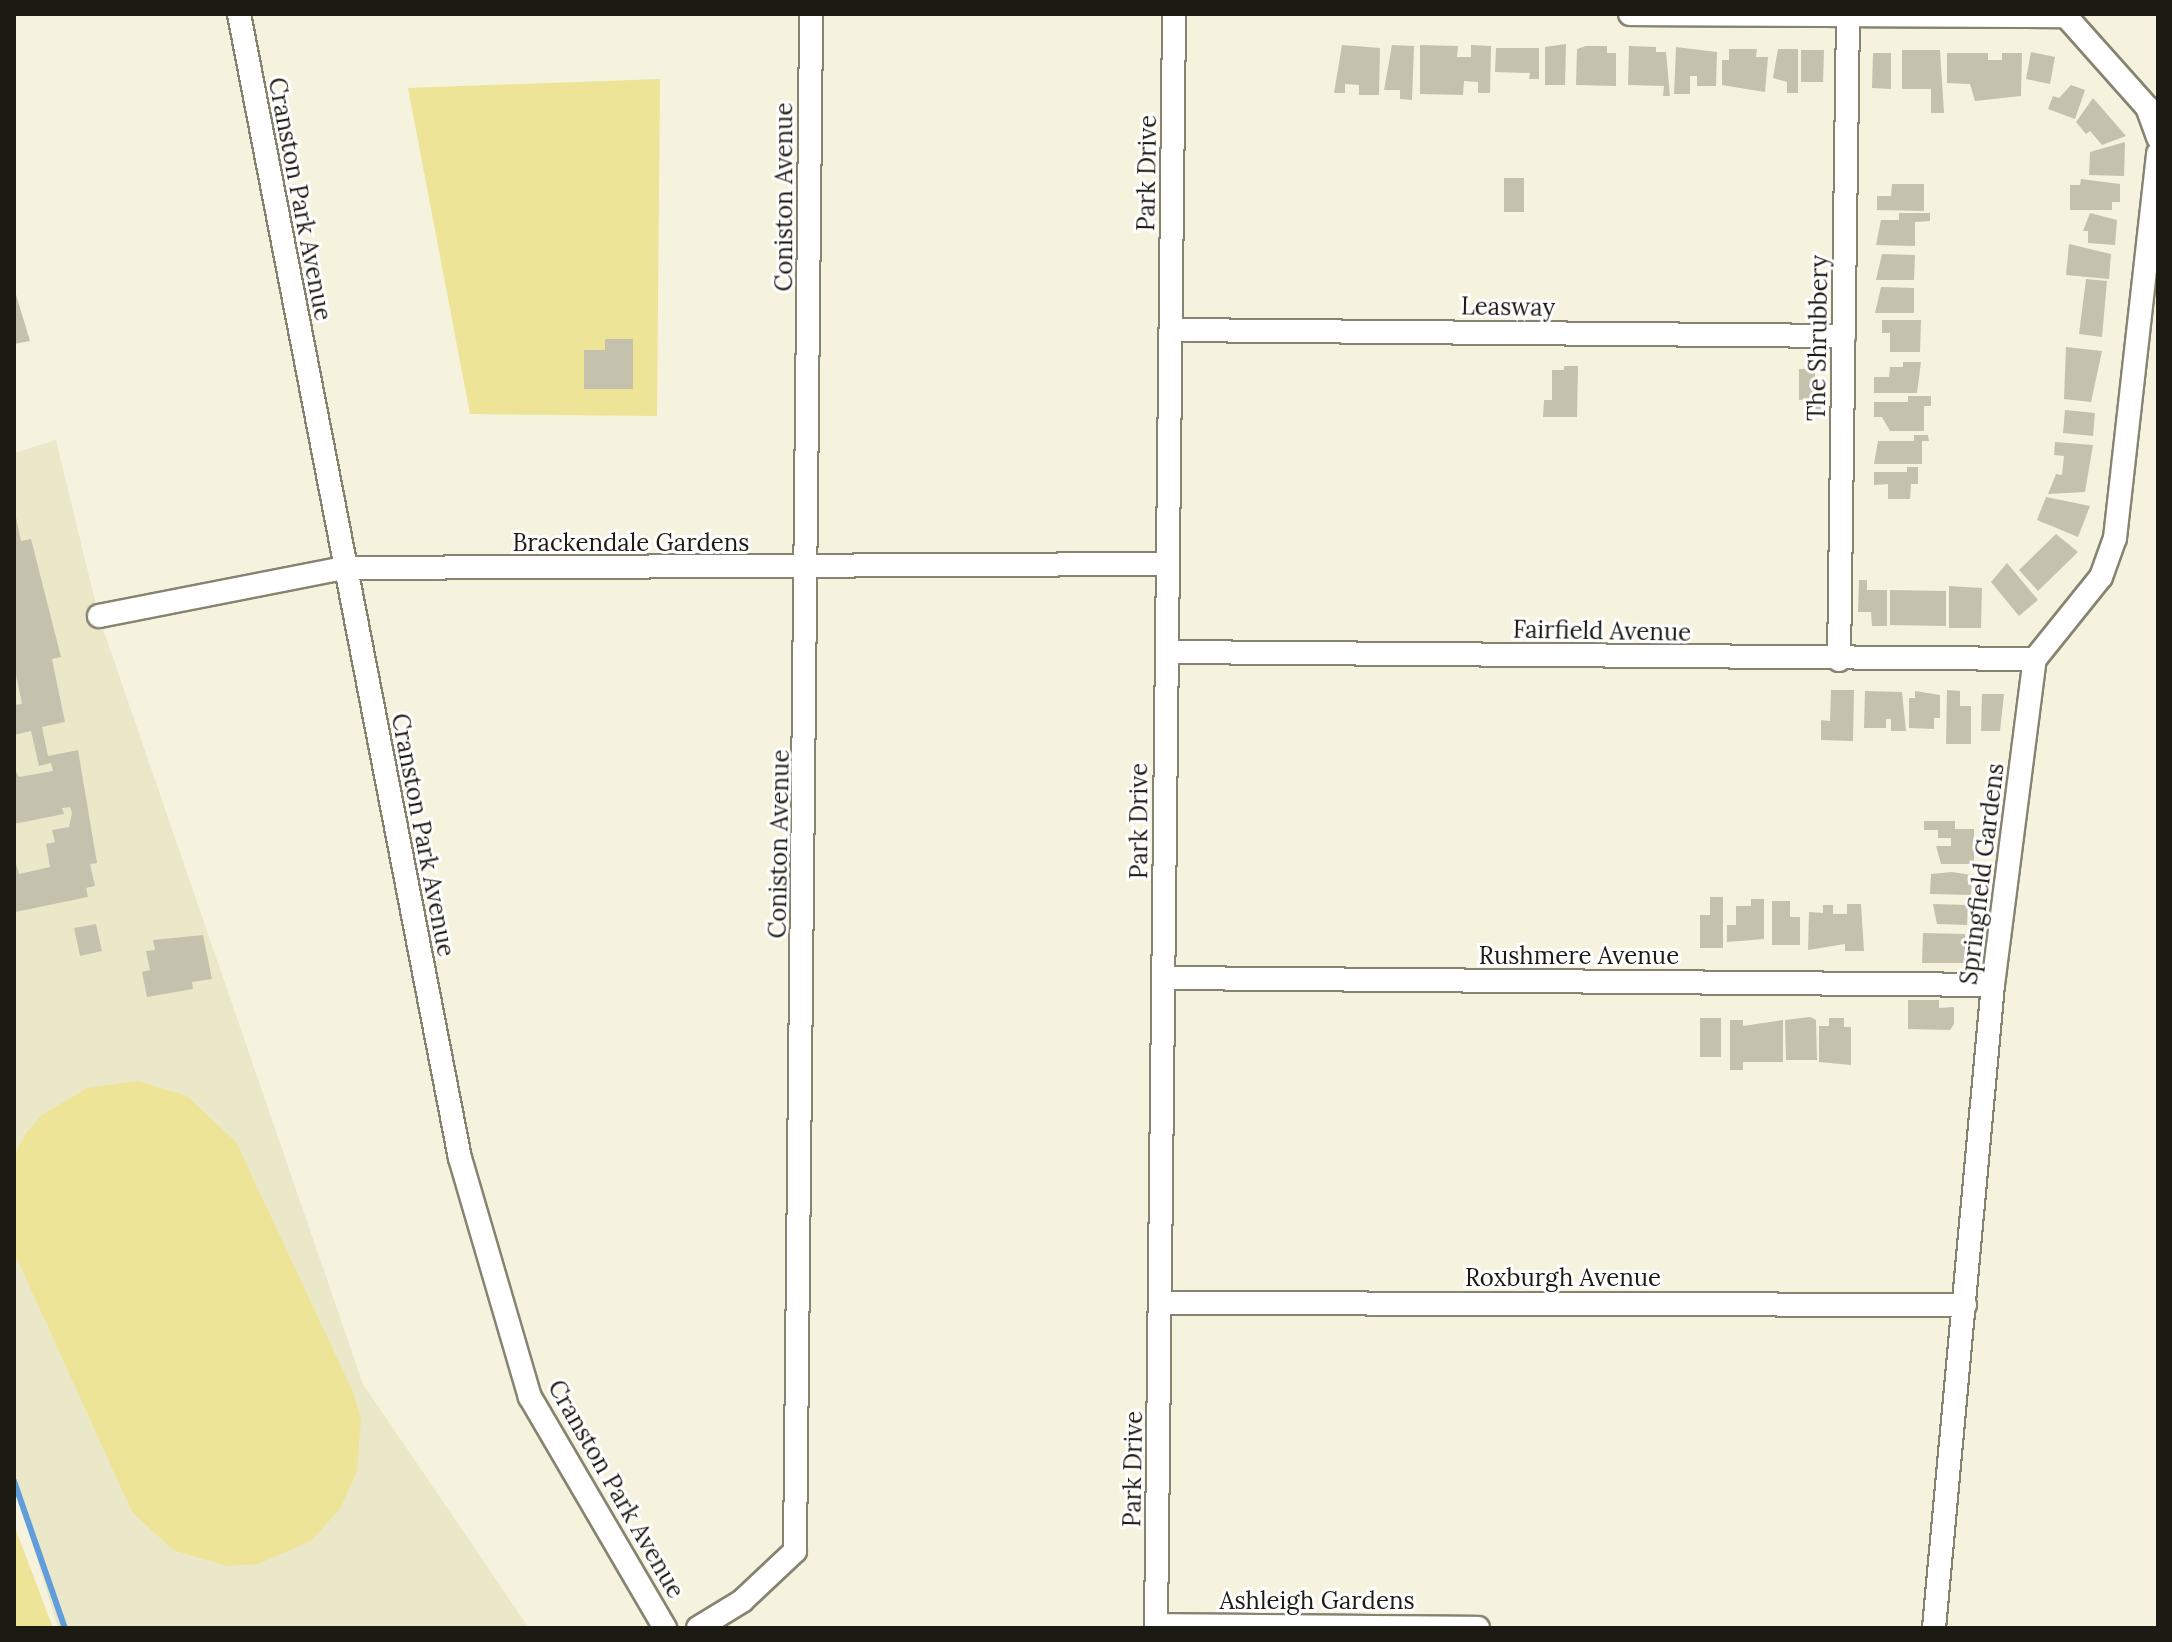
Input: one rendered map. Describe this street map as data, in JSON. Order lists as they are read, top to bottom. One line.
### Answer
{"streets":{"street":["Park Drive","Coniston Avenue","Cranston Park Avenue","Leasway","The Shrubbery","Brackendale Gardens","Fairfield Avenue","Springfield Gardens","Rushmere Avenue","Roxburgh Avenue","Ashleigh Gardens"]},"crossings":[["Park Drive","Leasway"],["Park Drive","Brackendale Gardens"],["Park Drive","Fairfield Avenue"],["Park Drive","Rushmere Avenue"],["Park Drive","Roxburgh Avenue"],["Park Drive","Ashleigh Gardens"],["Coniston Avenue","Brackendale Gardens"],["Cranston Park Avenue","Brackendale Gardens"],["Leasway","The Shrubbery"],["The Shrubbery","Fairfield Avenue"],["Fairfield Avenue","Springfield Gardens"],["Springfield Gardens","Rushmere Avenue"],["Springfield Gardens","Roxburgh Avenue"]]}
